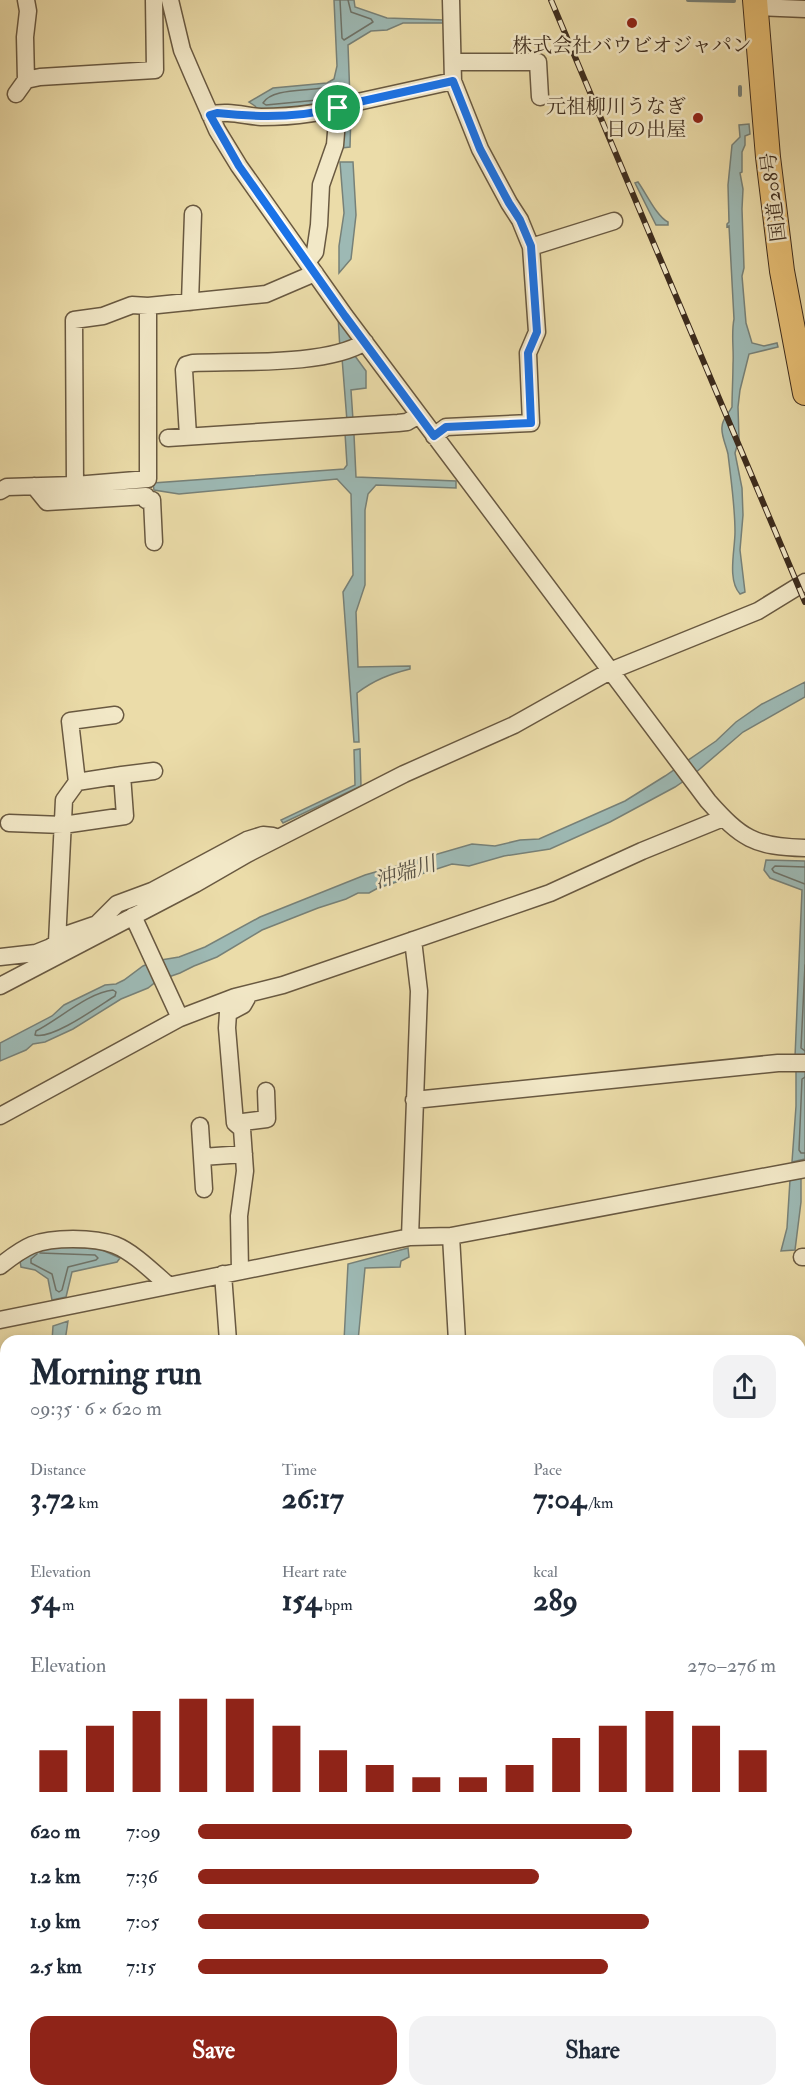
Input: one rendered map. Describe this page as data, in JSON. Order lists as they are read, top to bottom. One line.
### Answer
{"streets":{"highway":["国道208号"]},"water":["沖端川"],"places":["株式会社バウビオジャパン","元祖柳川うなぎ 日の出屋"],"page":{"heading":["Morning run","09:35 · 6 × 620 m"],"stats":[["Distance","3.72 km"],["Time","26:17"],["Pace","7:04 /km"],["Elevation","54 m"],["Heart rate","154 bpm"],["kcal","289"]],"chart":["Elevation","270–276 m"],"list":[{"name":"620 m","note":"7:09"},{"name":"1.2 km","note":"7:36"},{"name":"1.9 km","note":"7:05"},{"name":"2.5 km","note":"7:15"}],"buttons":["Save","Share"]}}
